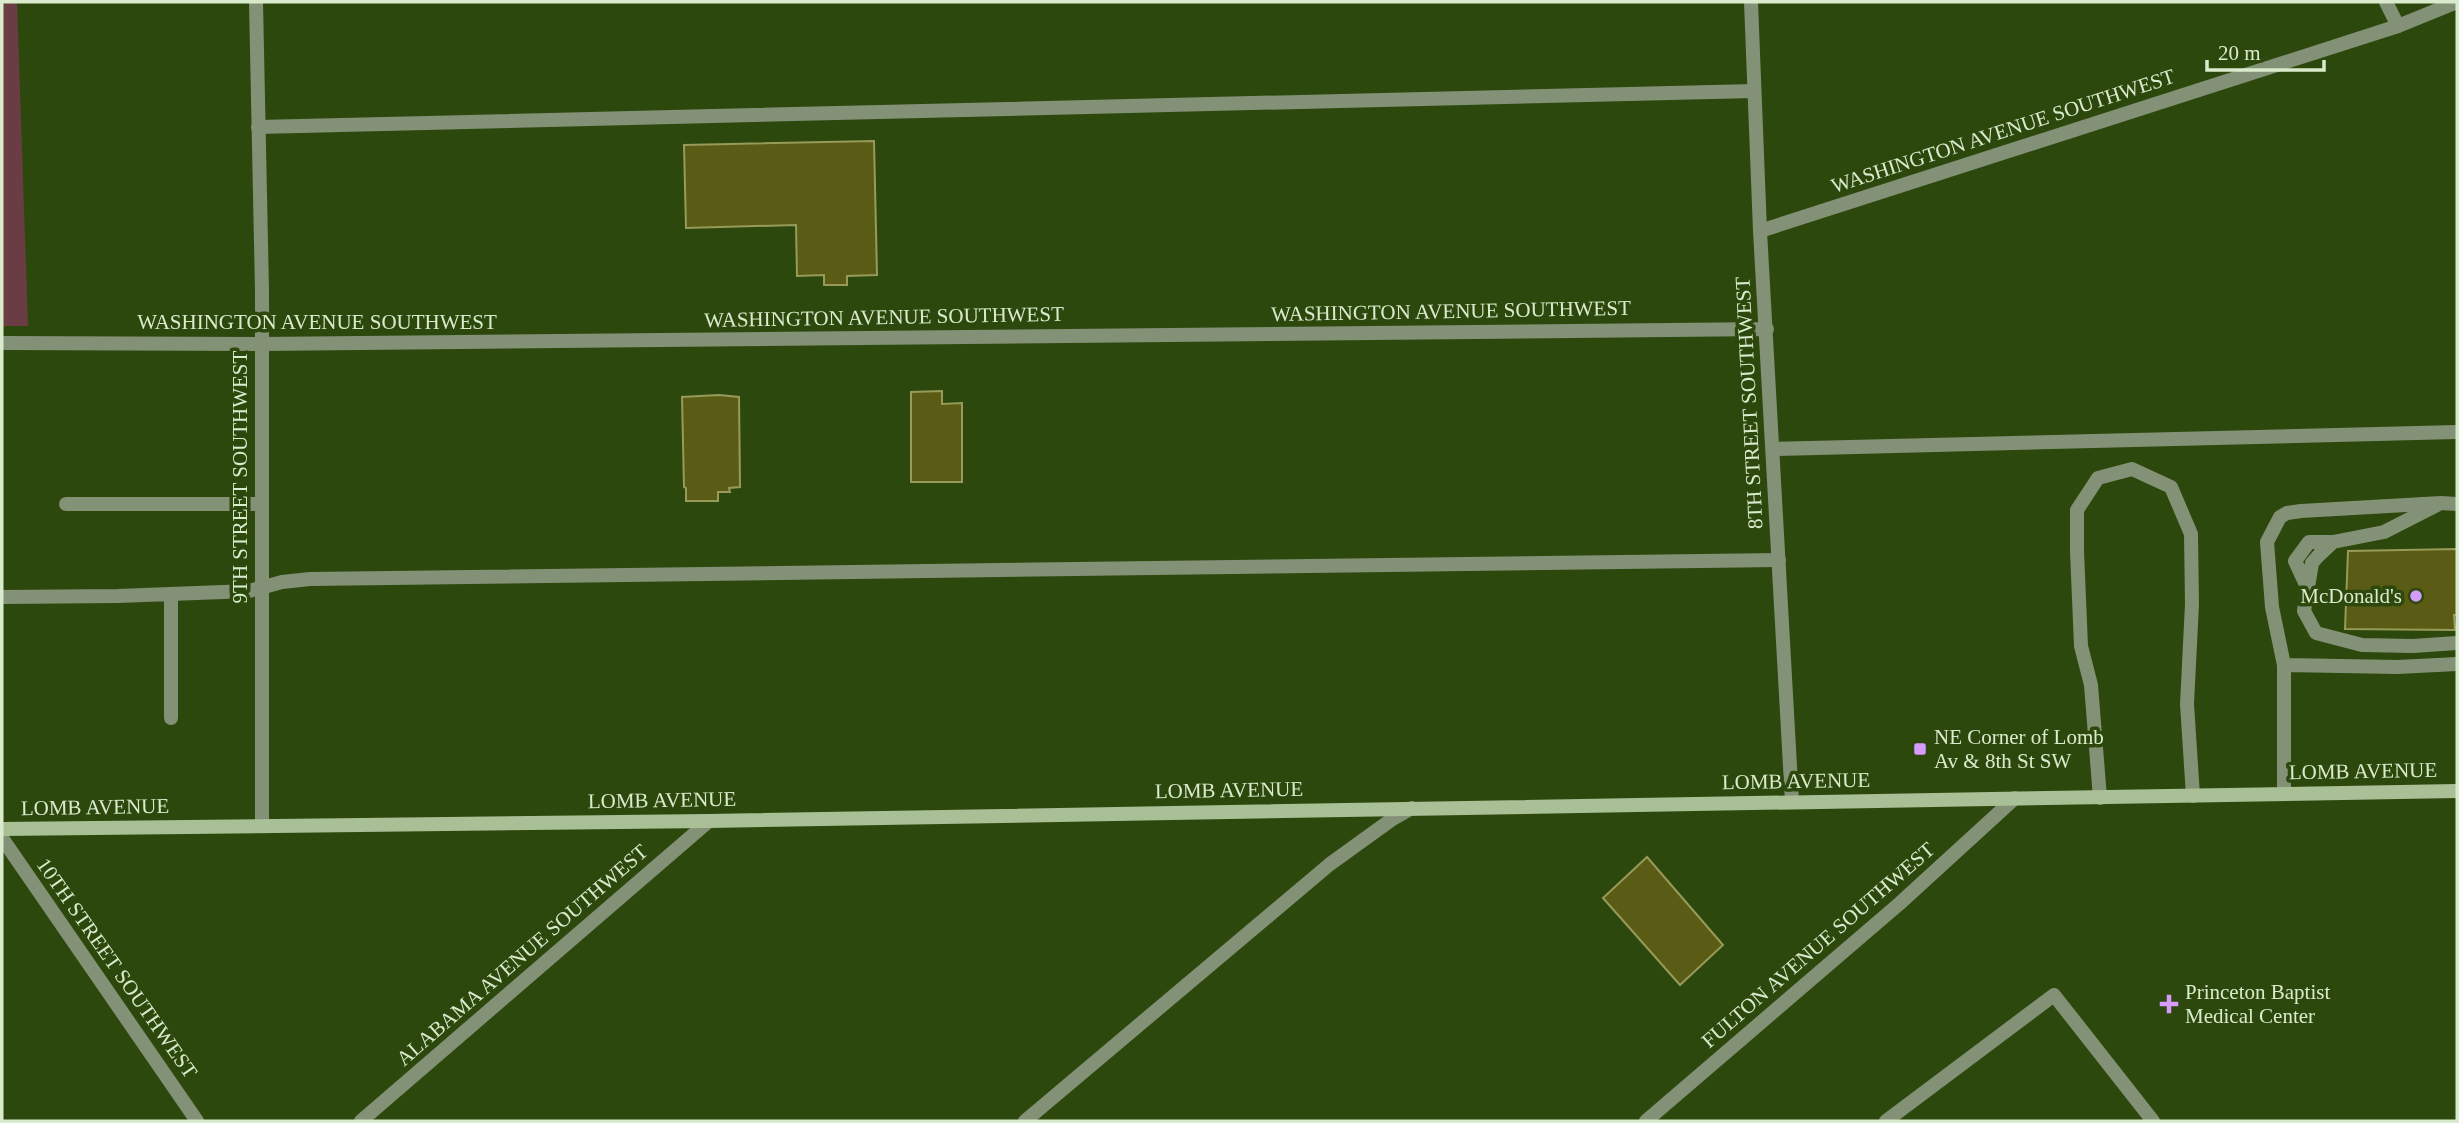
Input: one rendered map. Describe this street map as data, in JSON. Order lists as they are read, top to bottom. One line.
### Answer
{"streets":{"main road":["LOMB AVENUE"],"street":["WASHINGTON AVENUE SOUTHWEST","8TH STREET SOUTHWEST","9TH STREET SOUTHWEST","FULTON AVENUE SOUTHWEST","ALABAMA AVENUE SOUTHWEST","10TH STREET SOUTHWEST"]},"crossings":[["WASHINGTON AVENUE SOUTHWEST","8TH STREET SOUTHWEST"],["WASHINGTON AVENUE SOUTHWEST","9TH STREET SOUTHWEST"],["8TH STREET SOUTHWEST","LOMB AVENUE"],["9TH STREET SOUTHWEST","LOMB AVENUE"],["LOMB AVENUE","FULTON AVENUE SOUTHWEST"],["LOMB AVENUE","ALABAMA AVENUE SOUTHWEST"]],"places":{"other":["McDonald's"],"transit":["NE Corner of Lomb Av & 8th St SW"],"health":["Princeton Baptist Medical Center"]},"scale_bar":"20 m"}
